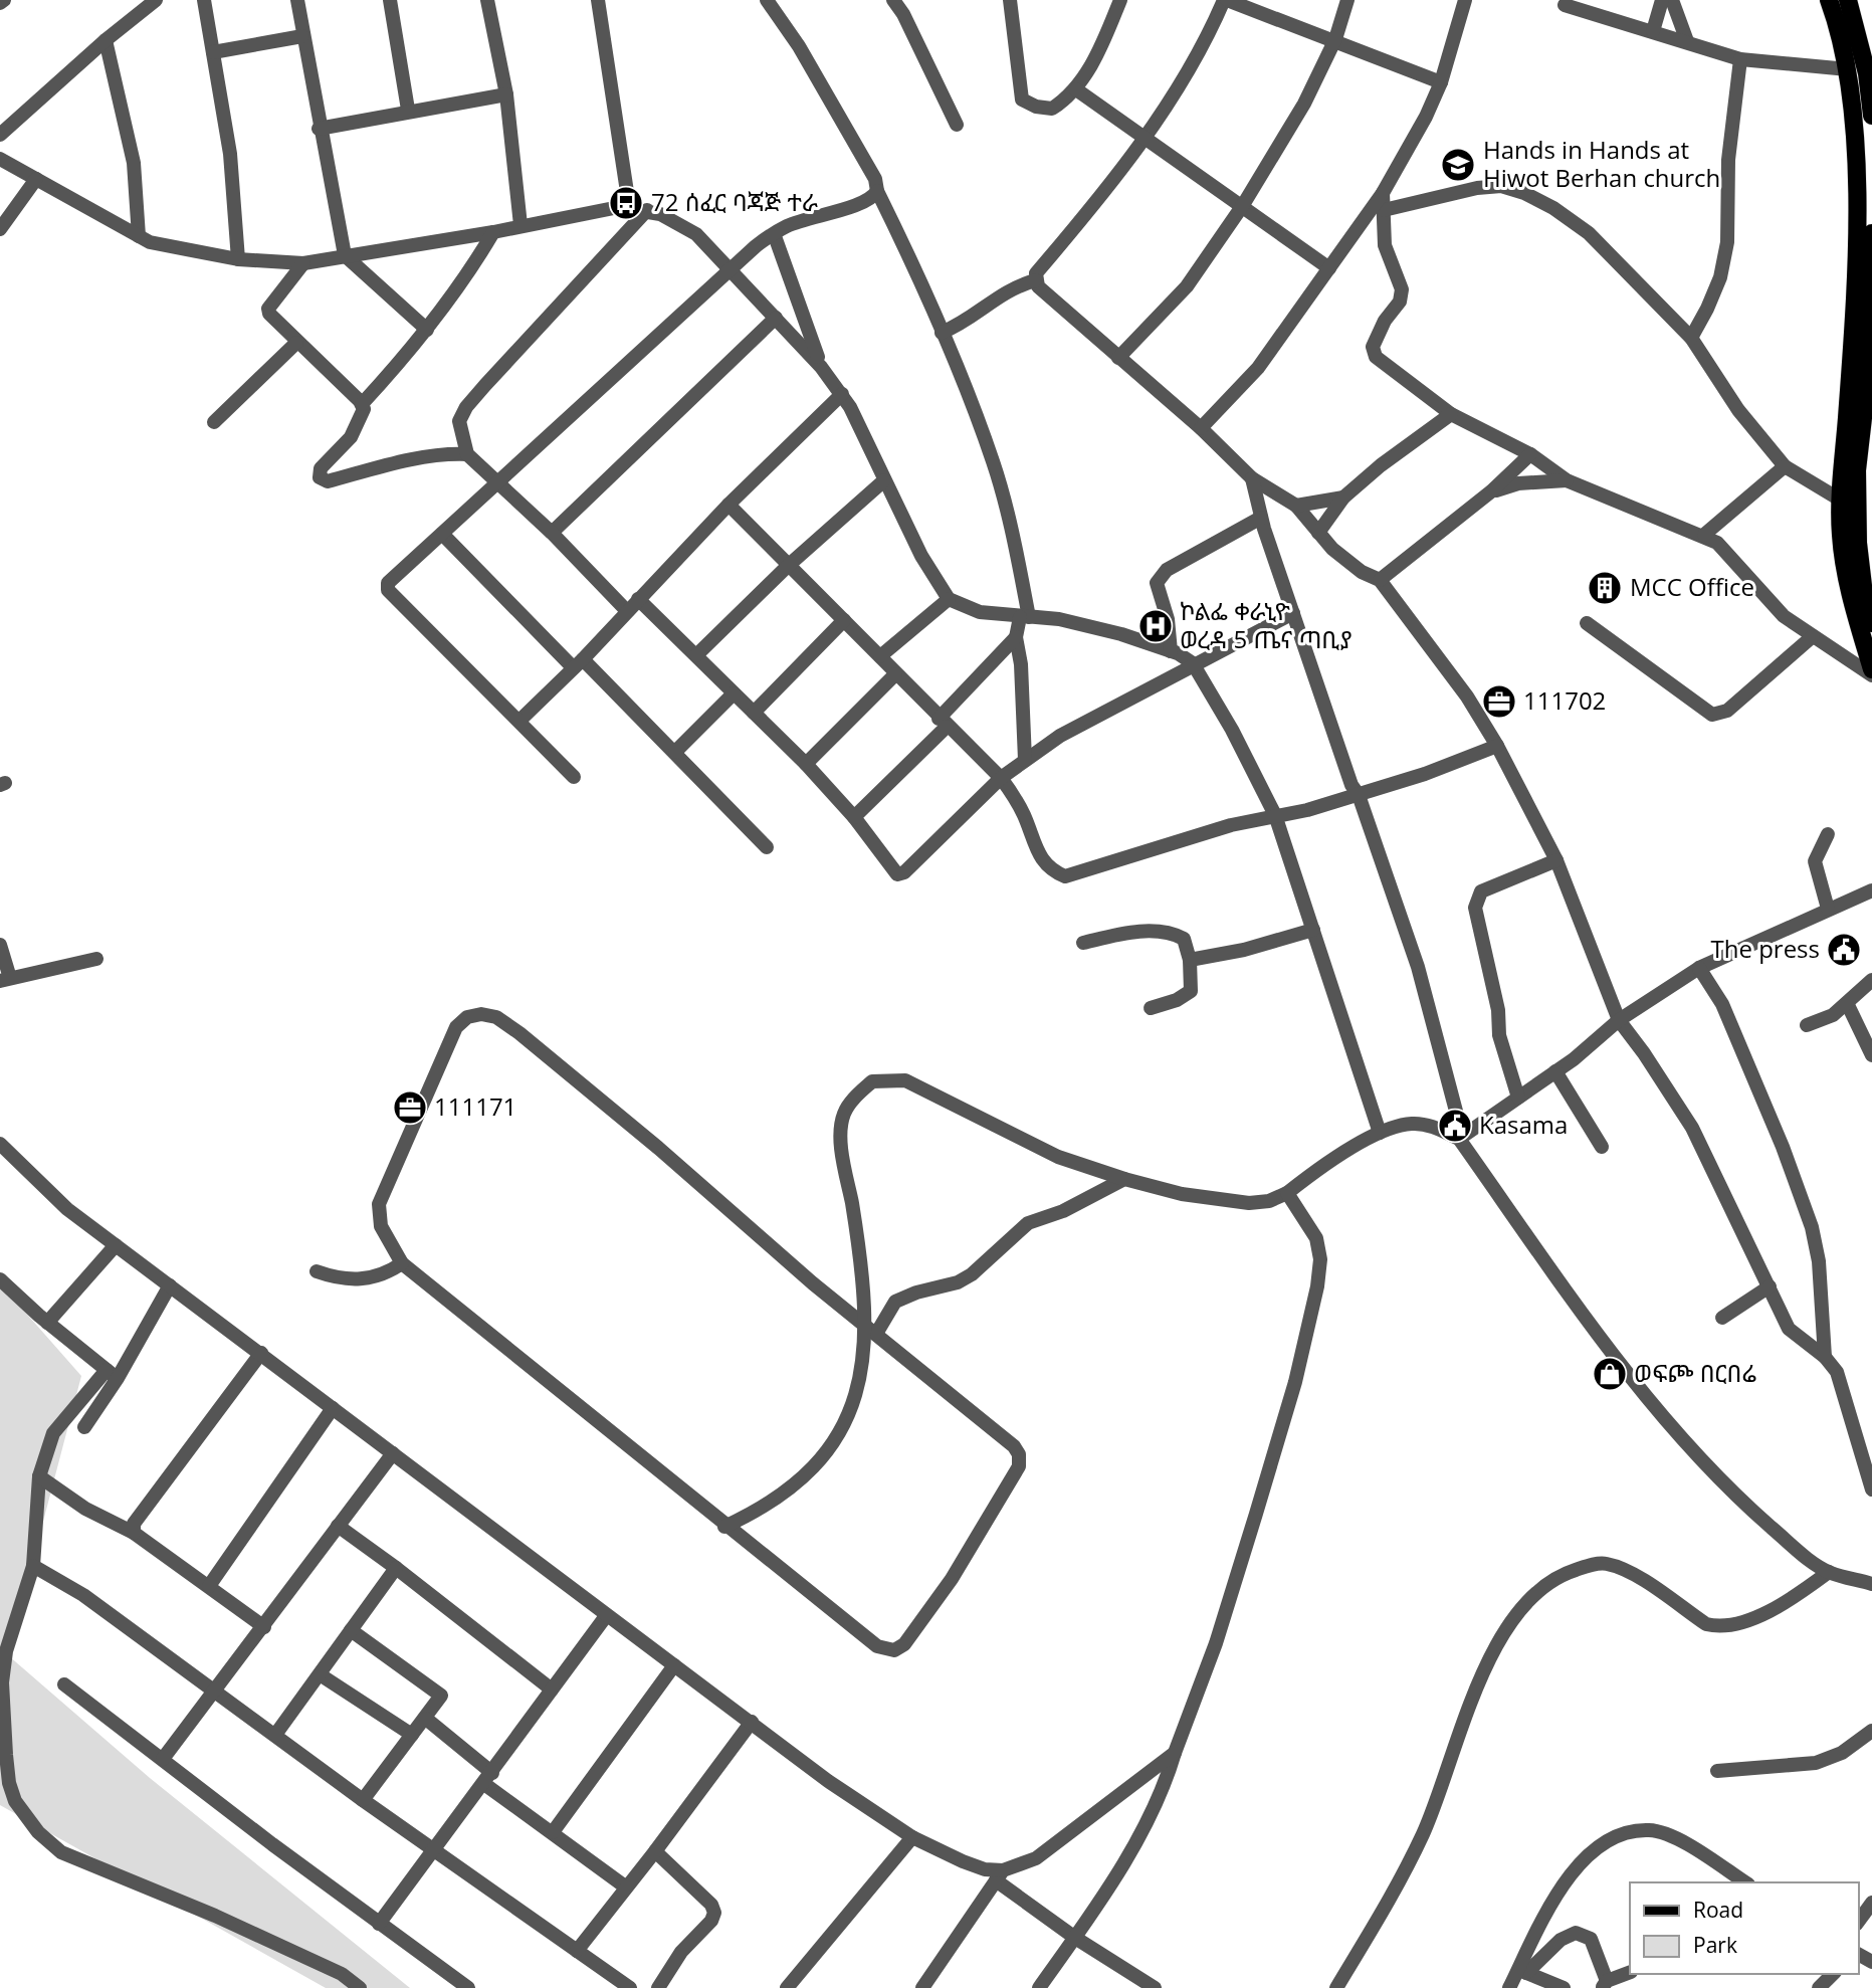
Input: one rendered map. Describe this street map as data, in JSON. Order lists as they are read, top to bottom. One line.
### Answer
{"places":{"school or university":["Hands in Hands at Hiwot Berhan church"],"bus stop":["72 ሰፈር ባጃጅ ተራ"],"building":["MCC Office"],"hospital":["ኮልፌ ቀራኒዮ ወረዳ 5 ጤና ጣቢያ"],"office":["111702","111171"],"public building":["The press","Kasama"],"shop":["ወፍጮ በርበሬ"]},"legend":["Road","Park"]}
